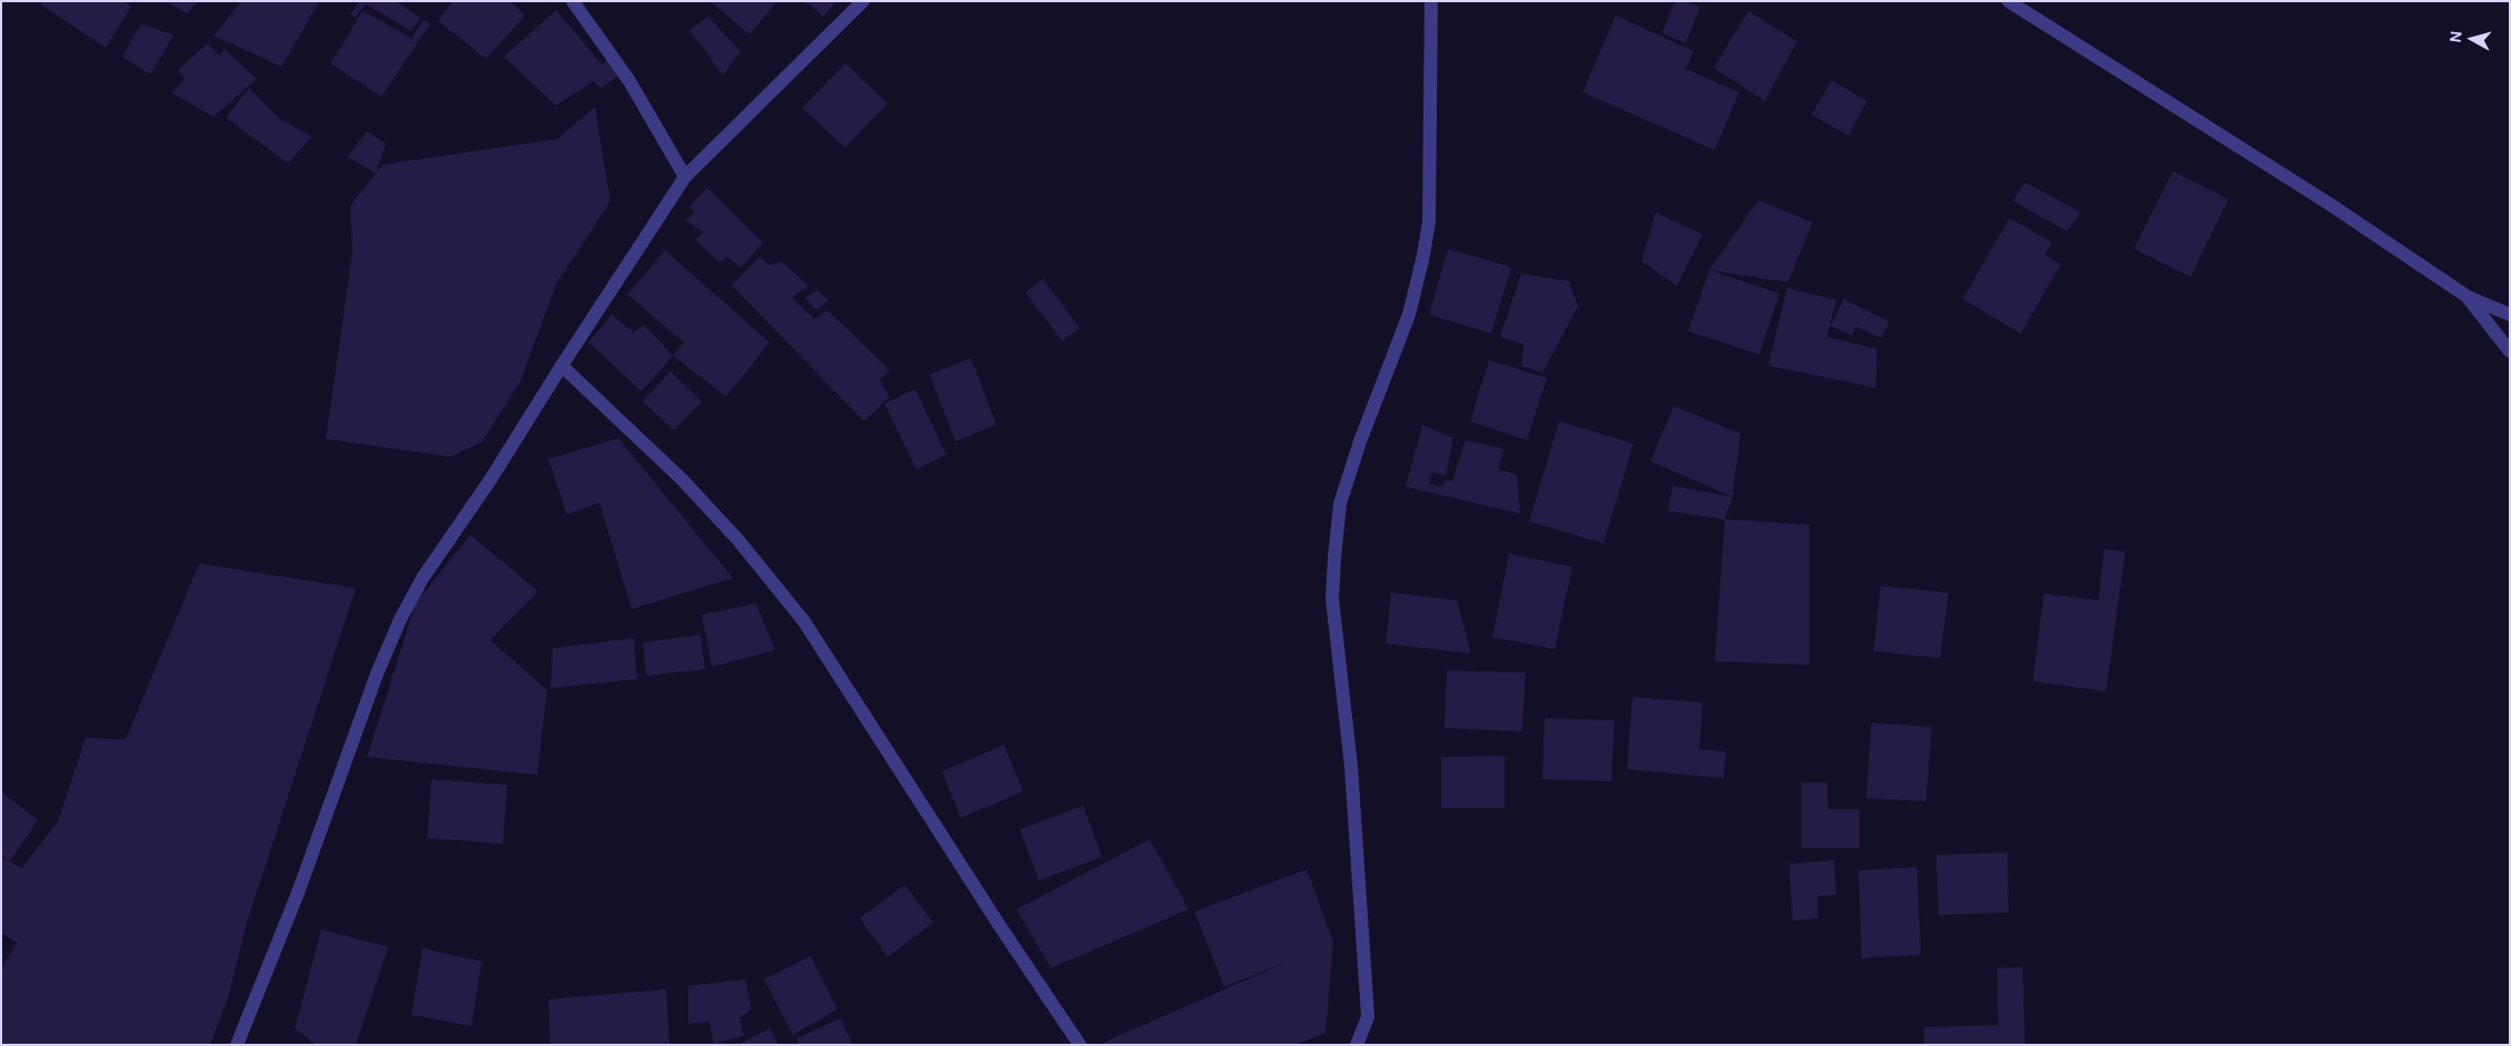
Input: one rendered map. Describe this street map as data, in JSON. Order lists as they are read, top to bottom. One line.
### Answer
{"north":"left"}
